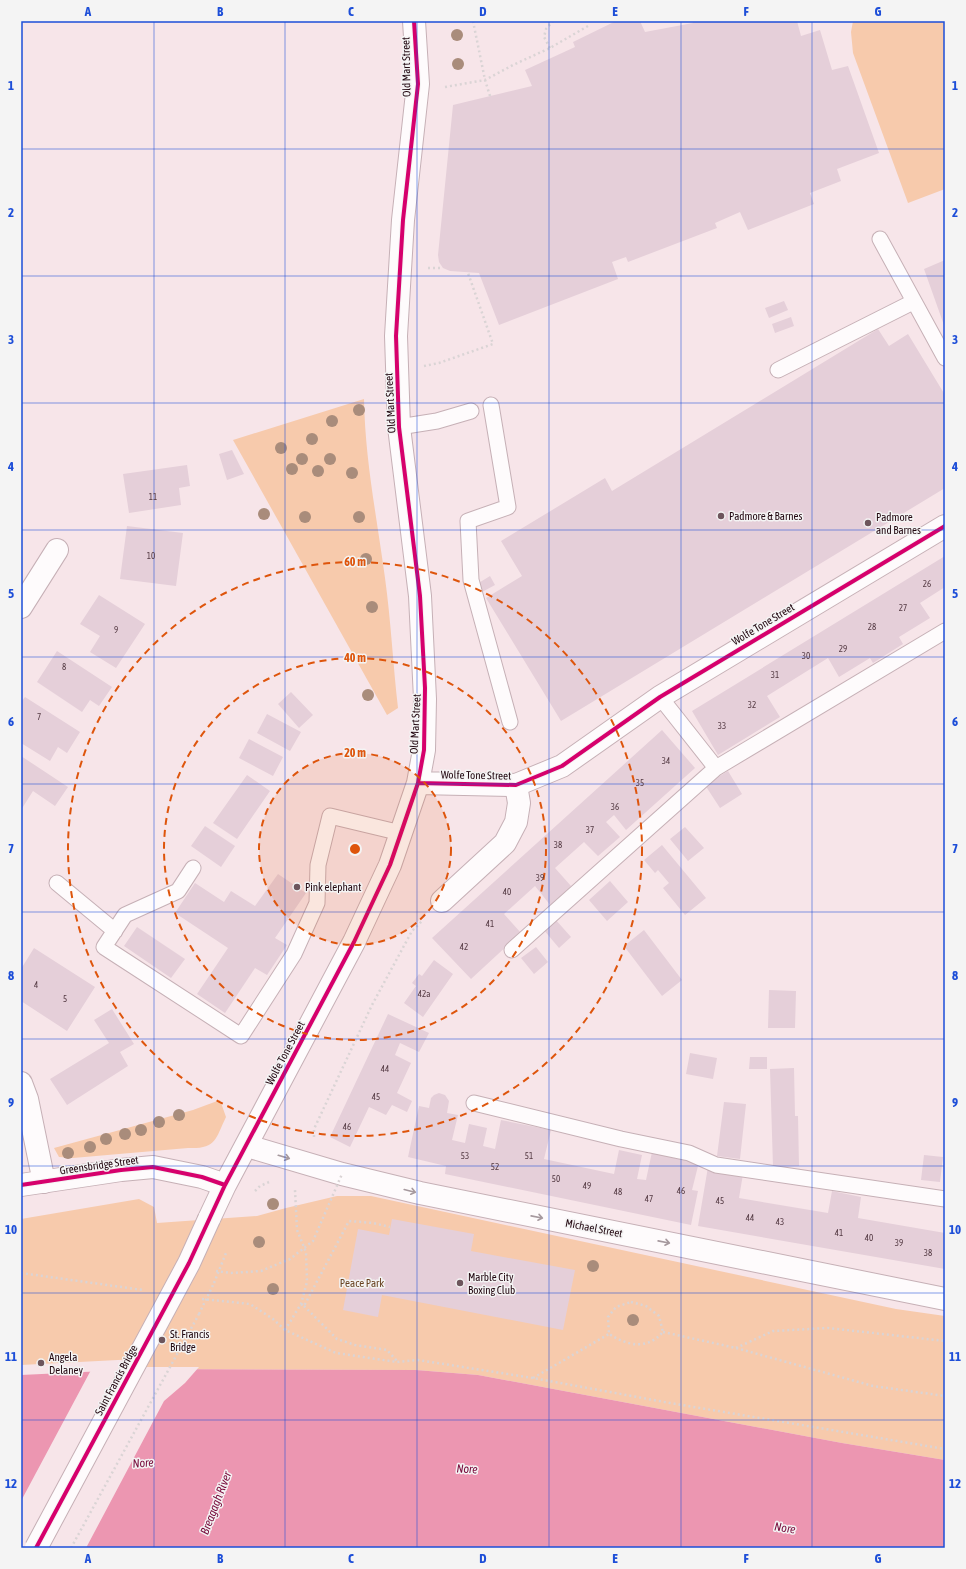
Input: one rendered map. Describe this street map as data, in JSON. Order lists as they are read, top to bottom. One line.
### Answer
{"streets":{"main road":["Old Mart Street","Wolfe Tone Street","Greensbridge Street","Michael Street","Saint Francis Bridge"]},"crossings":[["Old Mart Street","Wolfe Tone Street"],["Wolfe Tone Street","Greensbridge Street"],["Wolfe Tone Street","Michael Street"],["Wolfe Tone Street","Saint Francis Bridge"]],"one_way":["Michael Street"],"water":["Nore","Breagagh River"],"parks":["Peace Park"],"places":["Padmore & Barnes","Padmore and Barnes","Pink elephant","Marble City Boxing Club","St. Francis Bridge","Angela Delaney"],"house_numbers":["11","10","26","27","28","9","29","30","8","31","32","7","33","34","35","36","37","38","39","40","41","42","4","42a","5","44","45","46","53","51","52","50","49","46","48","47","45","44","43","41","40","39","38"],"grid":{"columns":["A","B","C","D","E","F","G"],"rows":["1","2","3","4","5","6","7","8","9","10","11","12"]},"rings":["60 m","40 m","20 m"]}
